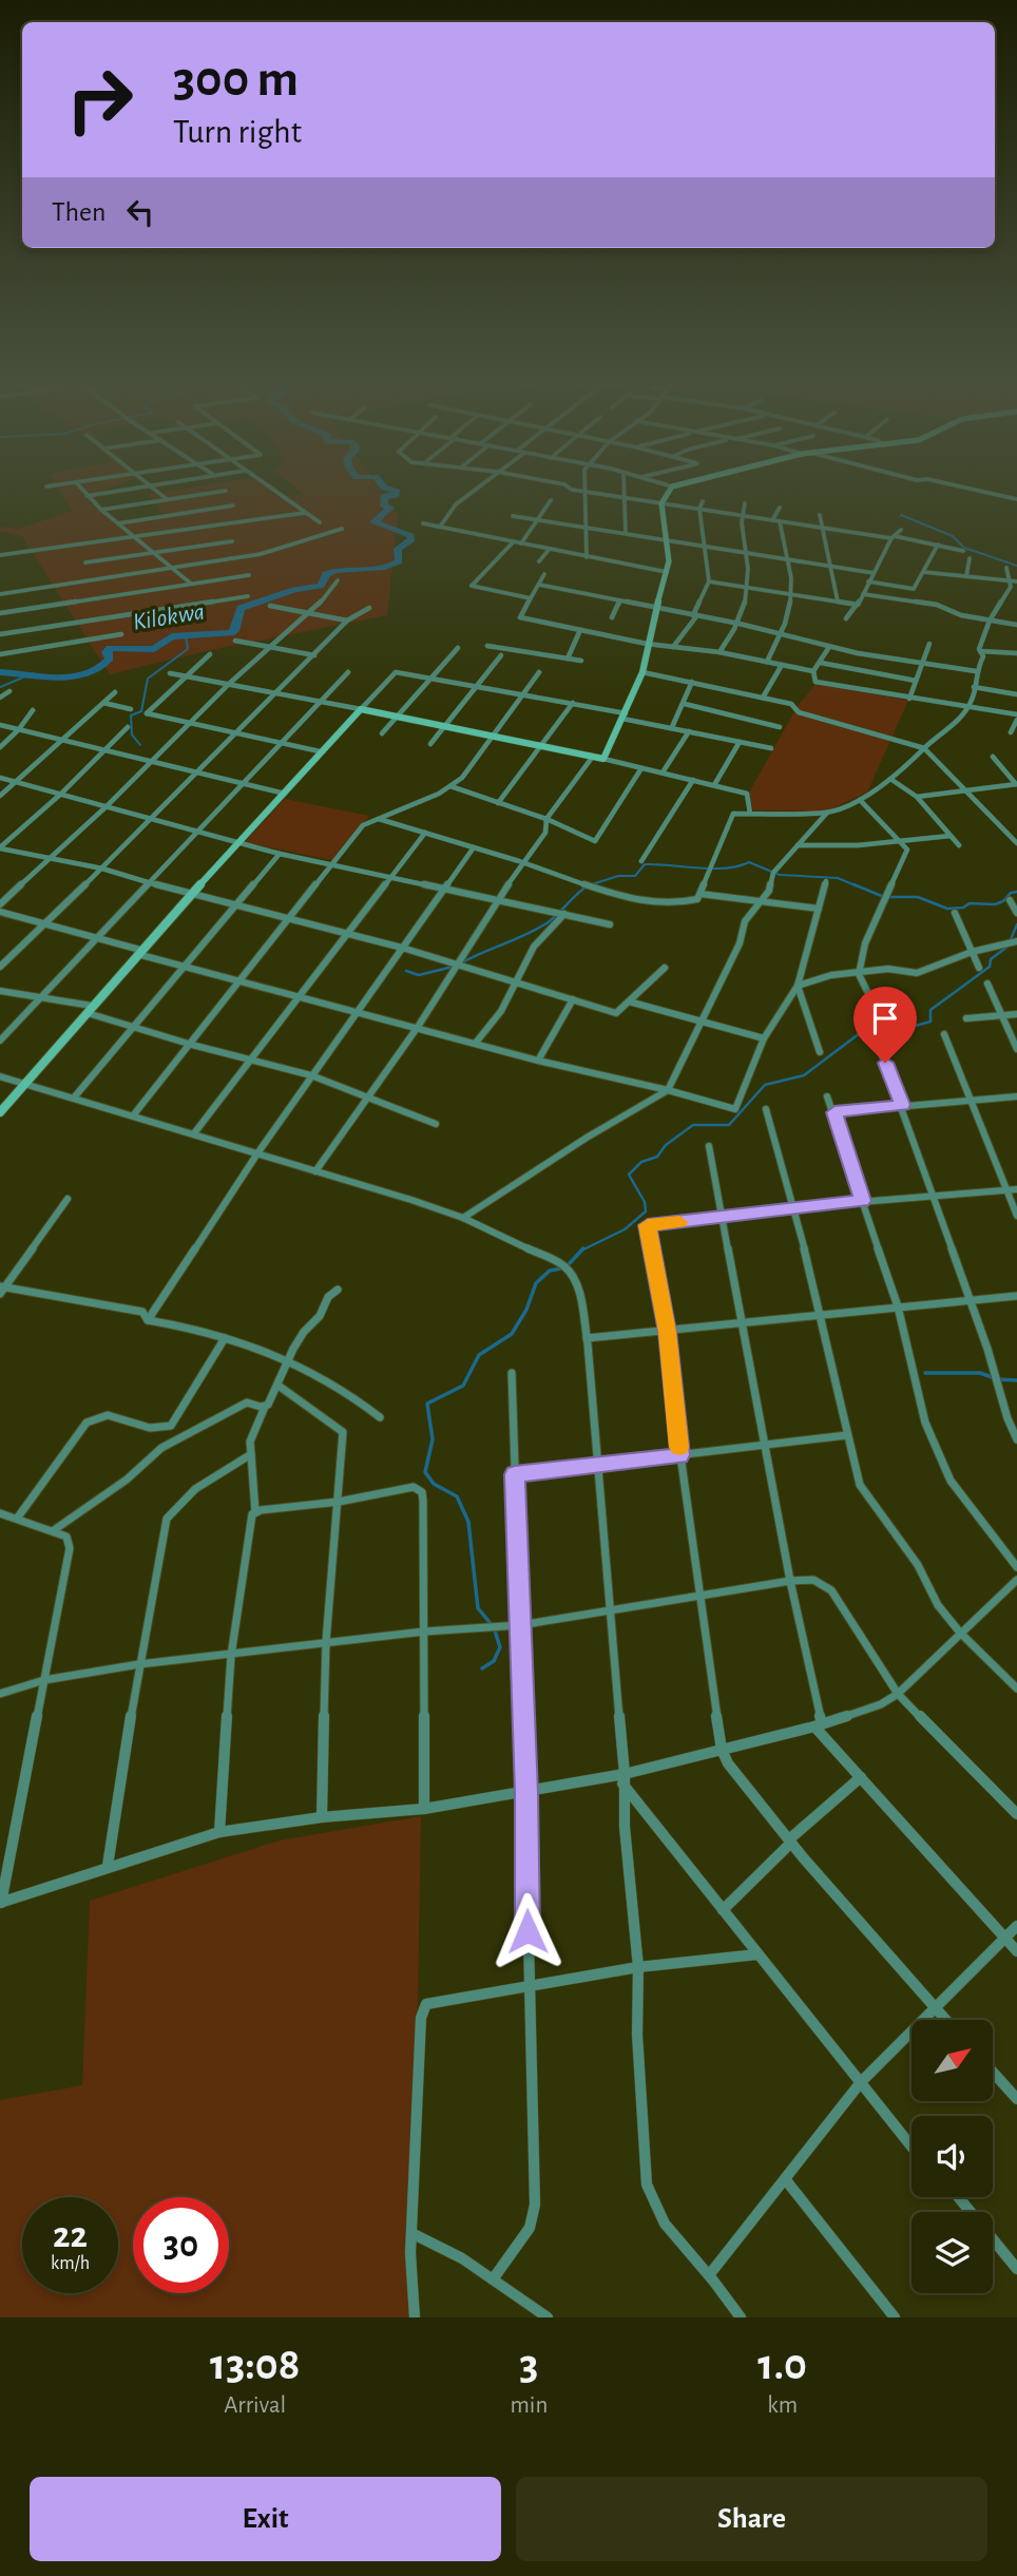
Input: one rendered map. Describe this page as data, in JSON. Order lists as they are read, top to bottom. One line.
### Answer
{"water":["Kilokwa"],"north":"top right","page":{"turn":["300 m","Turn right"],"then":"Then","speed":"22 km/h","limit":"30","eta":["13:08","Arrival","3","min","1.0","km"],"buttons":["Exit","Share"]}}
